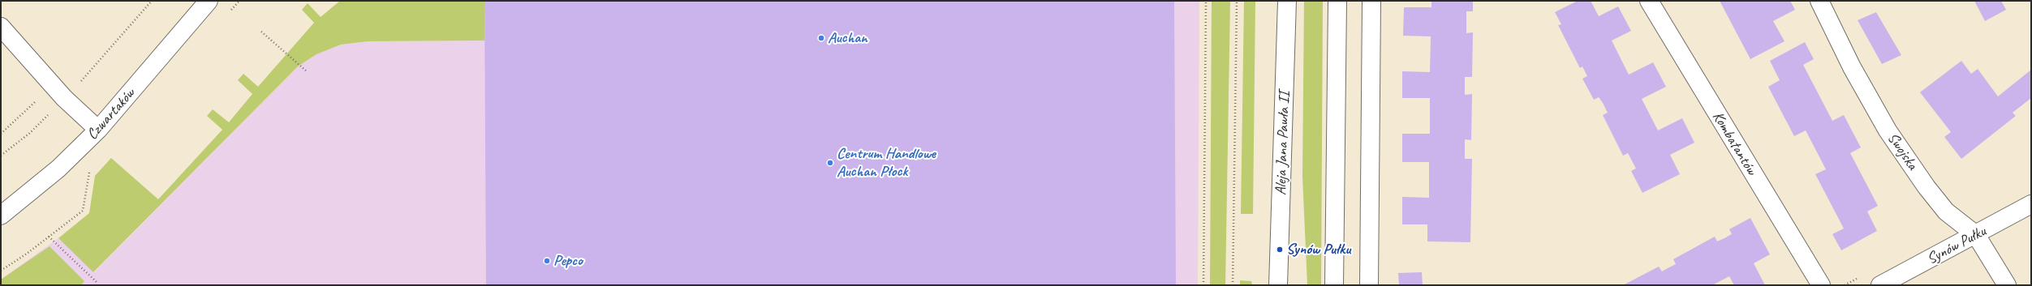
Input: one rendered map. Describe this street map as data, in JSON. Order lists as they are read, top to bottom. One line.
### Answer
{"streets":{"street":["Czwartaków","Aleja Jana Pawła II","Kombatantów","Swojska","Synów Pułku"]},"crossings":[["Swojska","Synów Pułku"]],"places":["Auchan","Centrum Handlowe Auchan Płock","Synów Pułku","Pepco"]}
